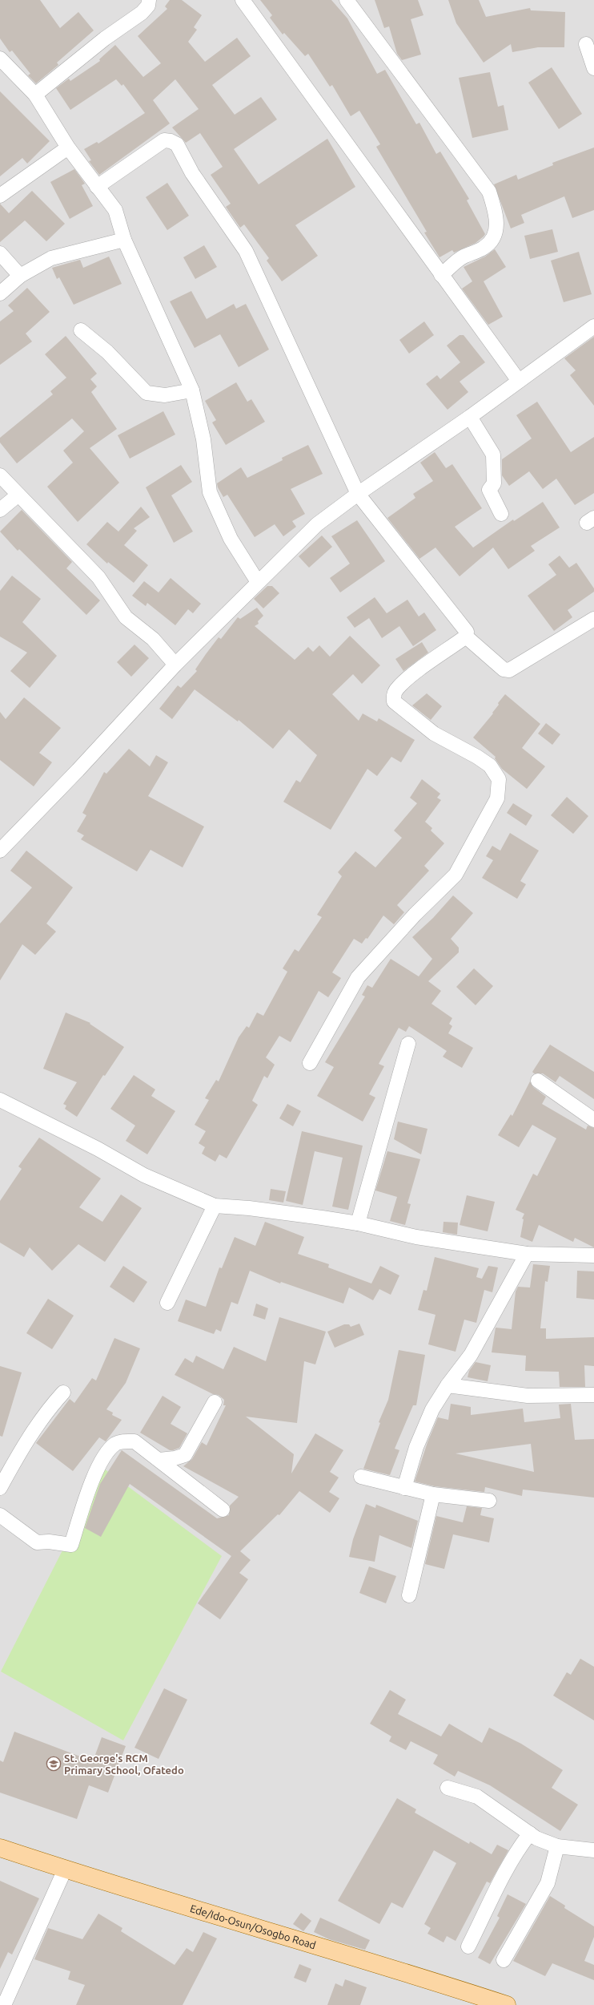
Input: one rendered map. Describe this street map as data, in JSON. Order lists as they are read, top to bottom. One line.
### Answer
{"streets":{"main road":["Ede/Ido-Osun/Osogbo Road"]},"places":{"school or university":["St. George's RCM Primary School, Ofatedo"]}}
